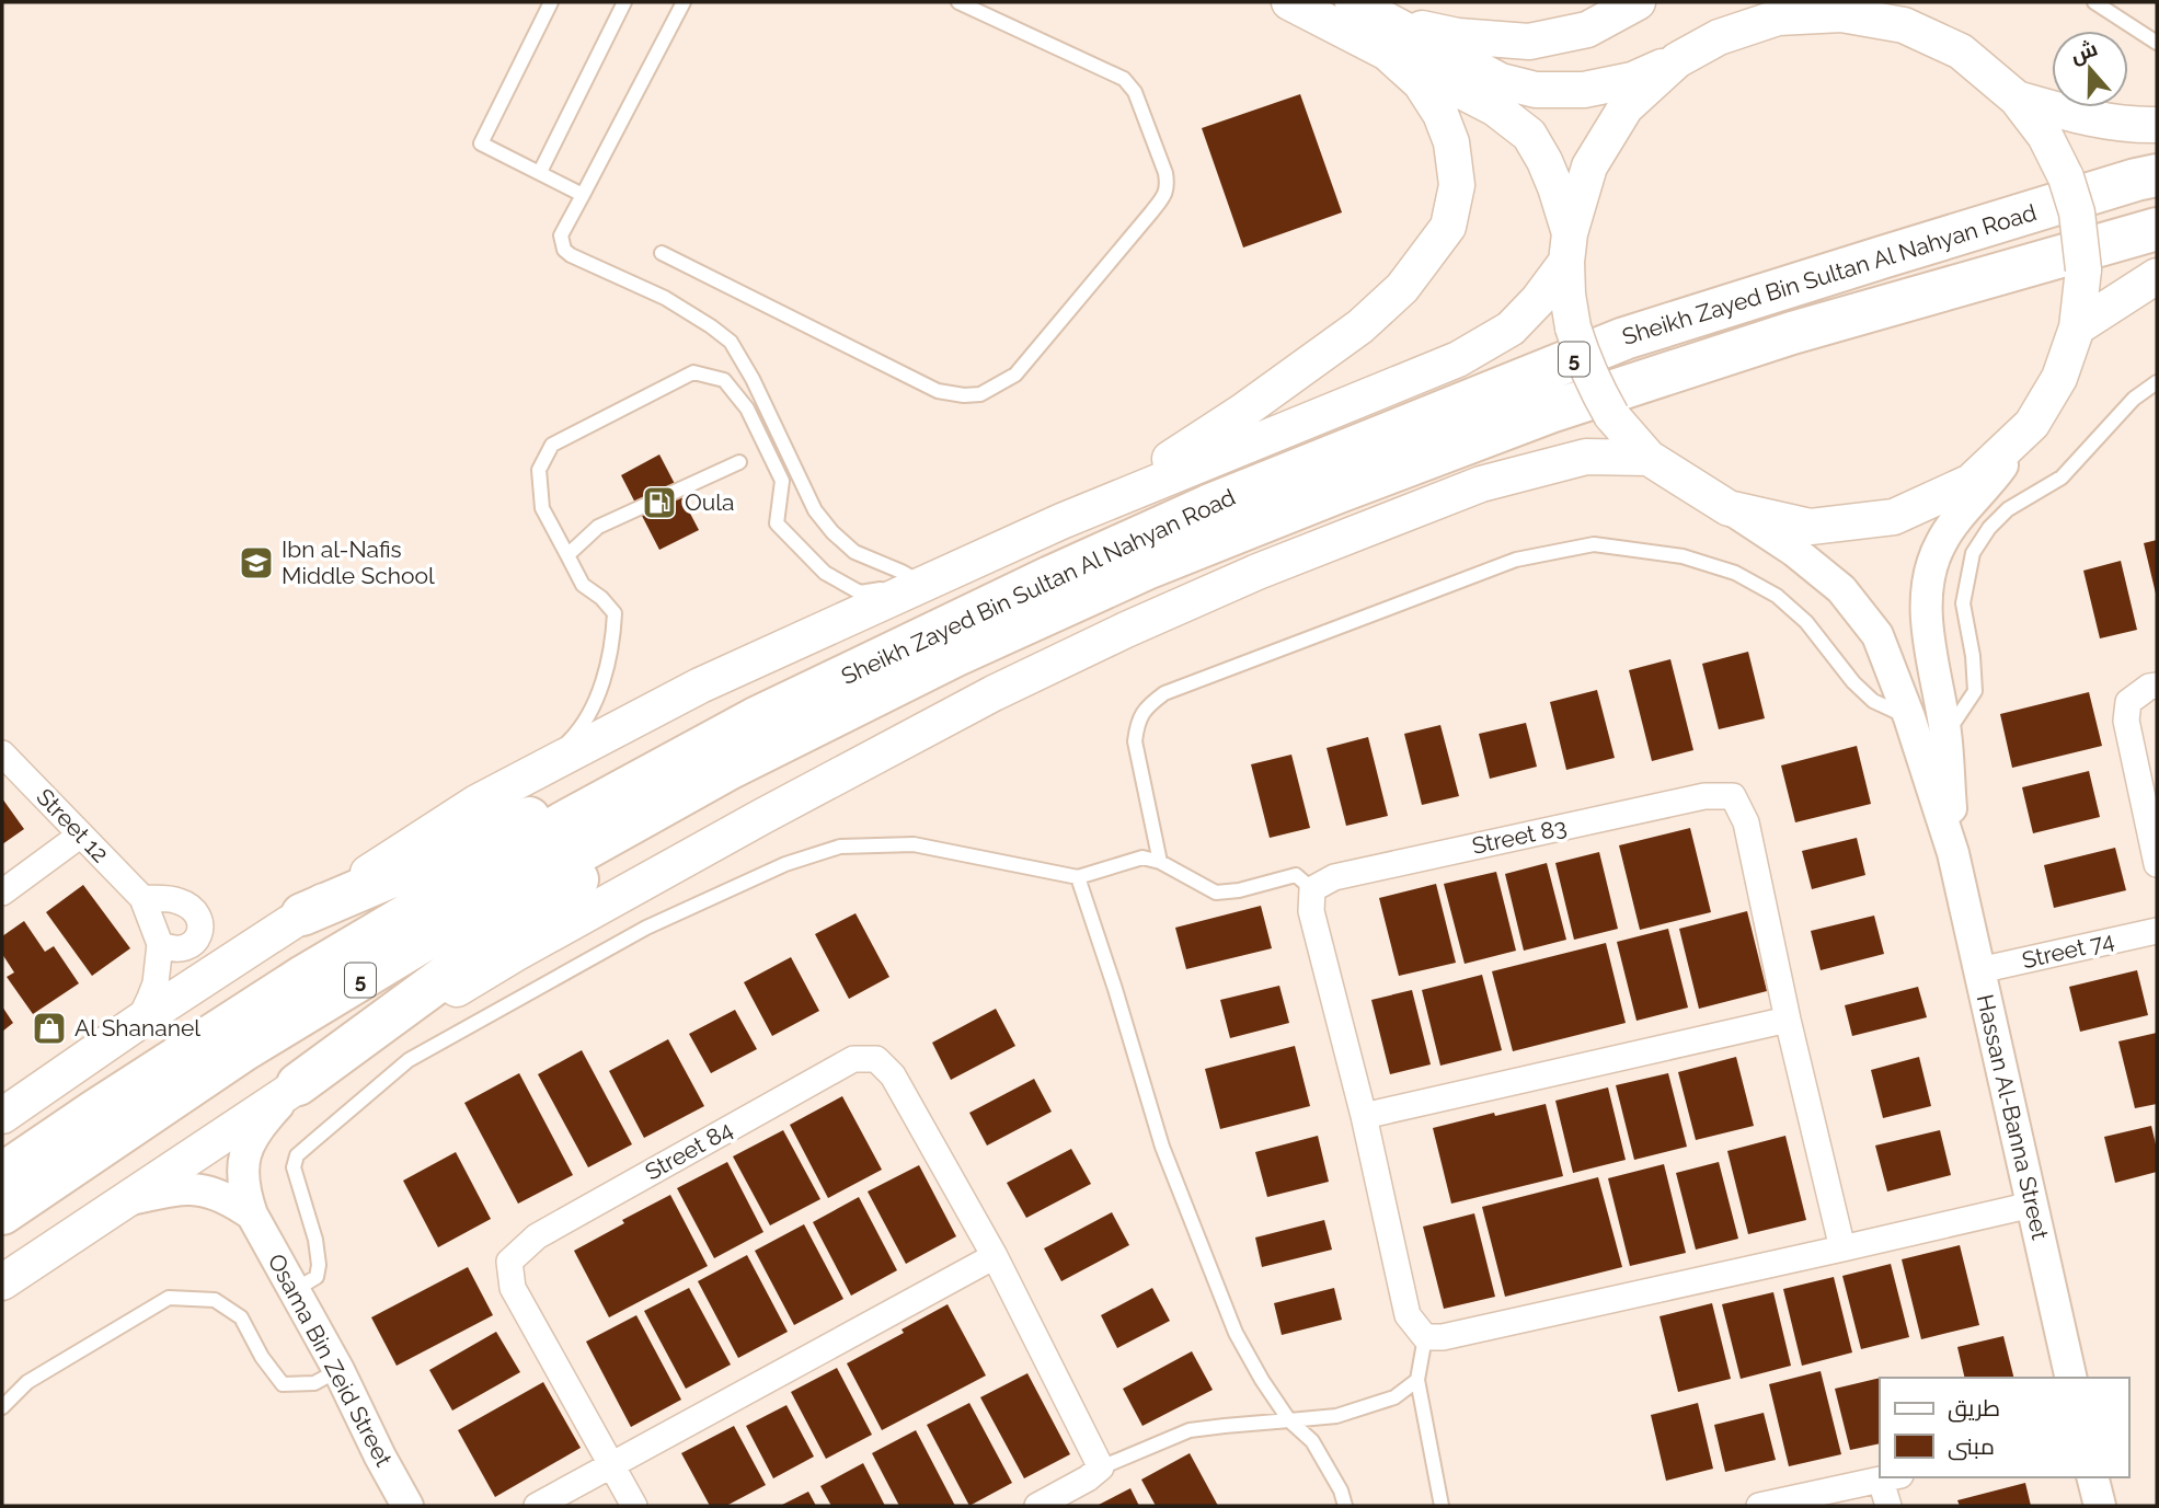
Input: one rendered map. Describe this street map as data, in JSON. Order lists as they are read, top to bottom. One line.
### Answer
{"streets":{"highway":["Sheikh Zayed Bin Sultan Al Nahyan Road","5"],"street":["Street 12","Street 83","Street 74","Hassan Al-Banna Street","Street 84","Osama Bin Zeid Street"]},"crossings":[["Street 74","Hassan Al-Banna Street"]],"places":{"fuel station":["Oula"],"school or university":["Ibn al-Nafis Middle School"],"shop":["Al Shananel"]},"legend":["طريق","مبنى"],"north":"top"}
